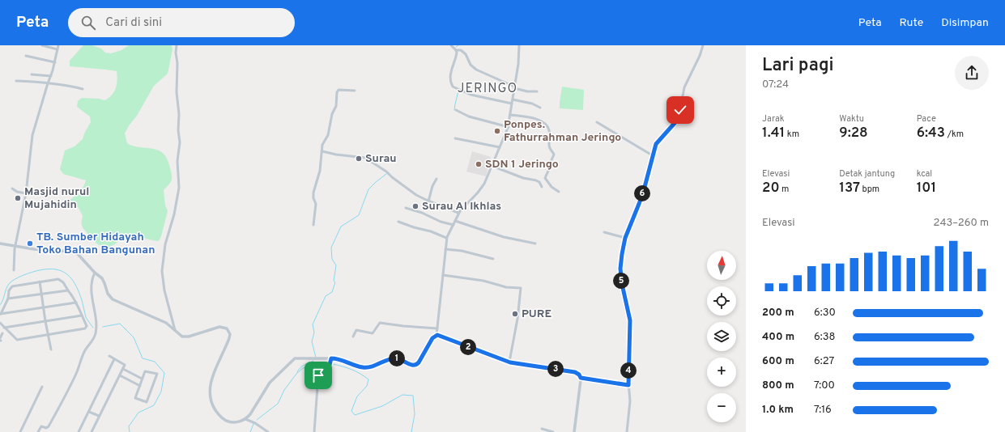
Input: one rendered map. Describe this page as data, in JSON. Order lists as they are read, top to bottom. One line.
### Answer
{"districts":["JERINGO"],"places":["Ponpes. Fathurrahman Jeringo","Surau","SDN 1 Jeringo","Masjid nurul Mujahidin","Surau Al Ikhlas","TB. Sumber Hidayah Toko Bahan Bangunan","PURE"],"north":"top","page":{"header":"Peta","search":"Cari di sini","nav":["Peta","Rute","Disimpan"],"heading":["Lari pagi","07:24"],"stats":[["Jarak","1.41 km"],["Waktu","9:28"],["Pace","6:43 /km"],["Elevasi","20 m"],["Detak jantung","137 bpm"],["kcal","101"]],"pins":["6","5","2","1","3","4"],"chart":["Elevasi","243–260 m"],"map_buttons":["+","−"],"list":[{"name":"200 m","note":"6:30"},{"name":"400 m","note":"6:38"},{"name":"600 m","note":"6:27"},{"name":"800 m","note":"7:00"},{"name":"1.0 km","note":"7:16"}]}}
